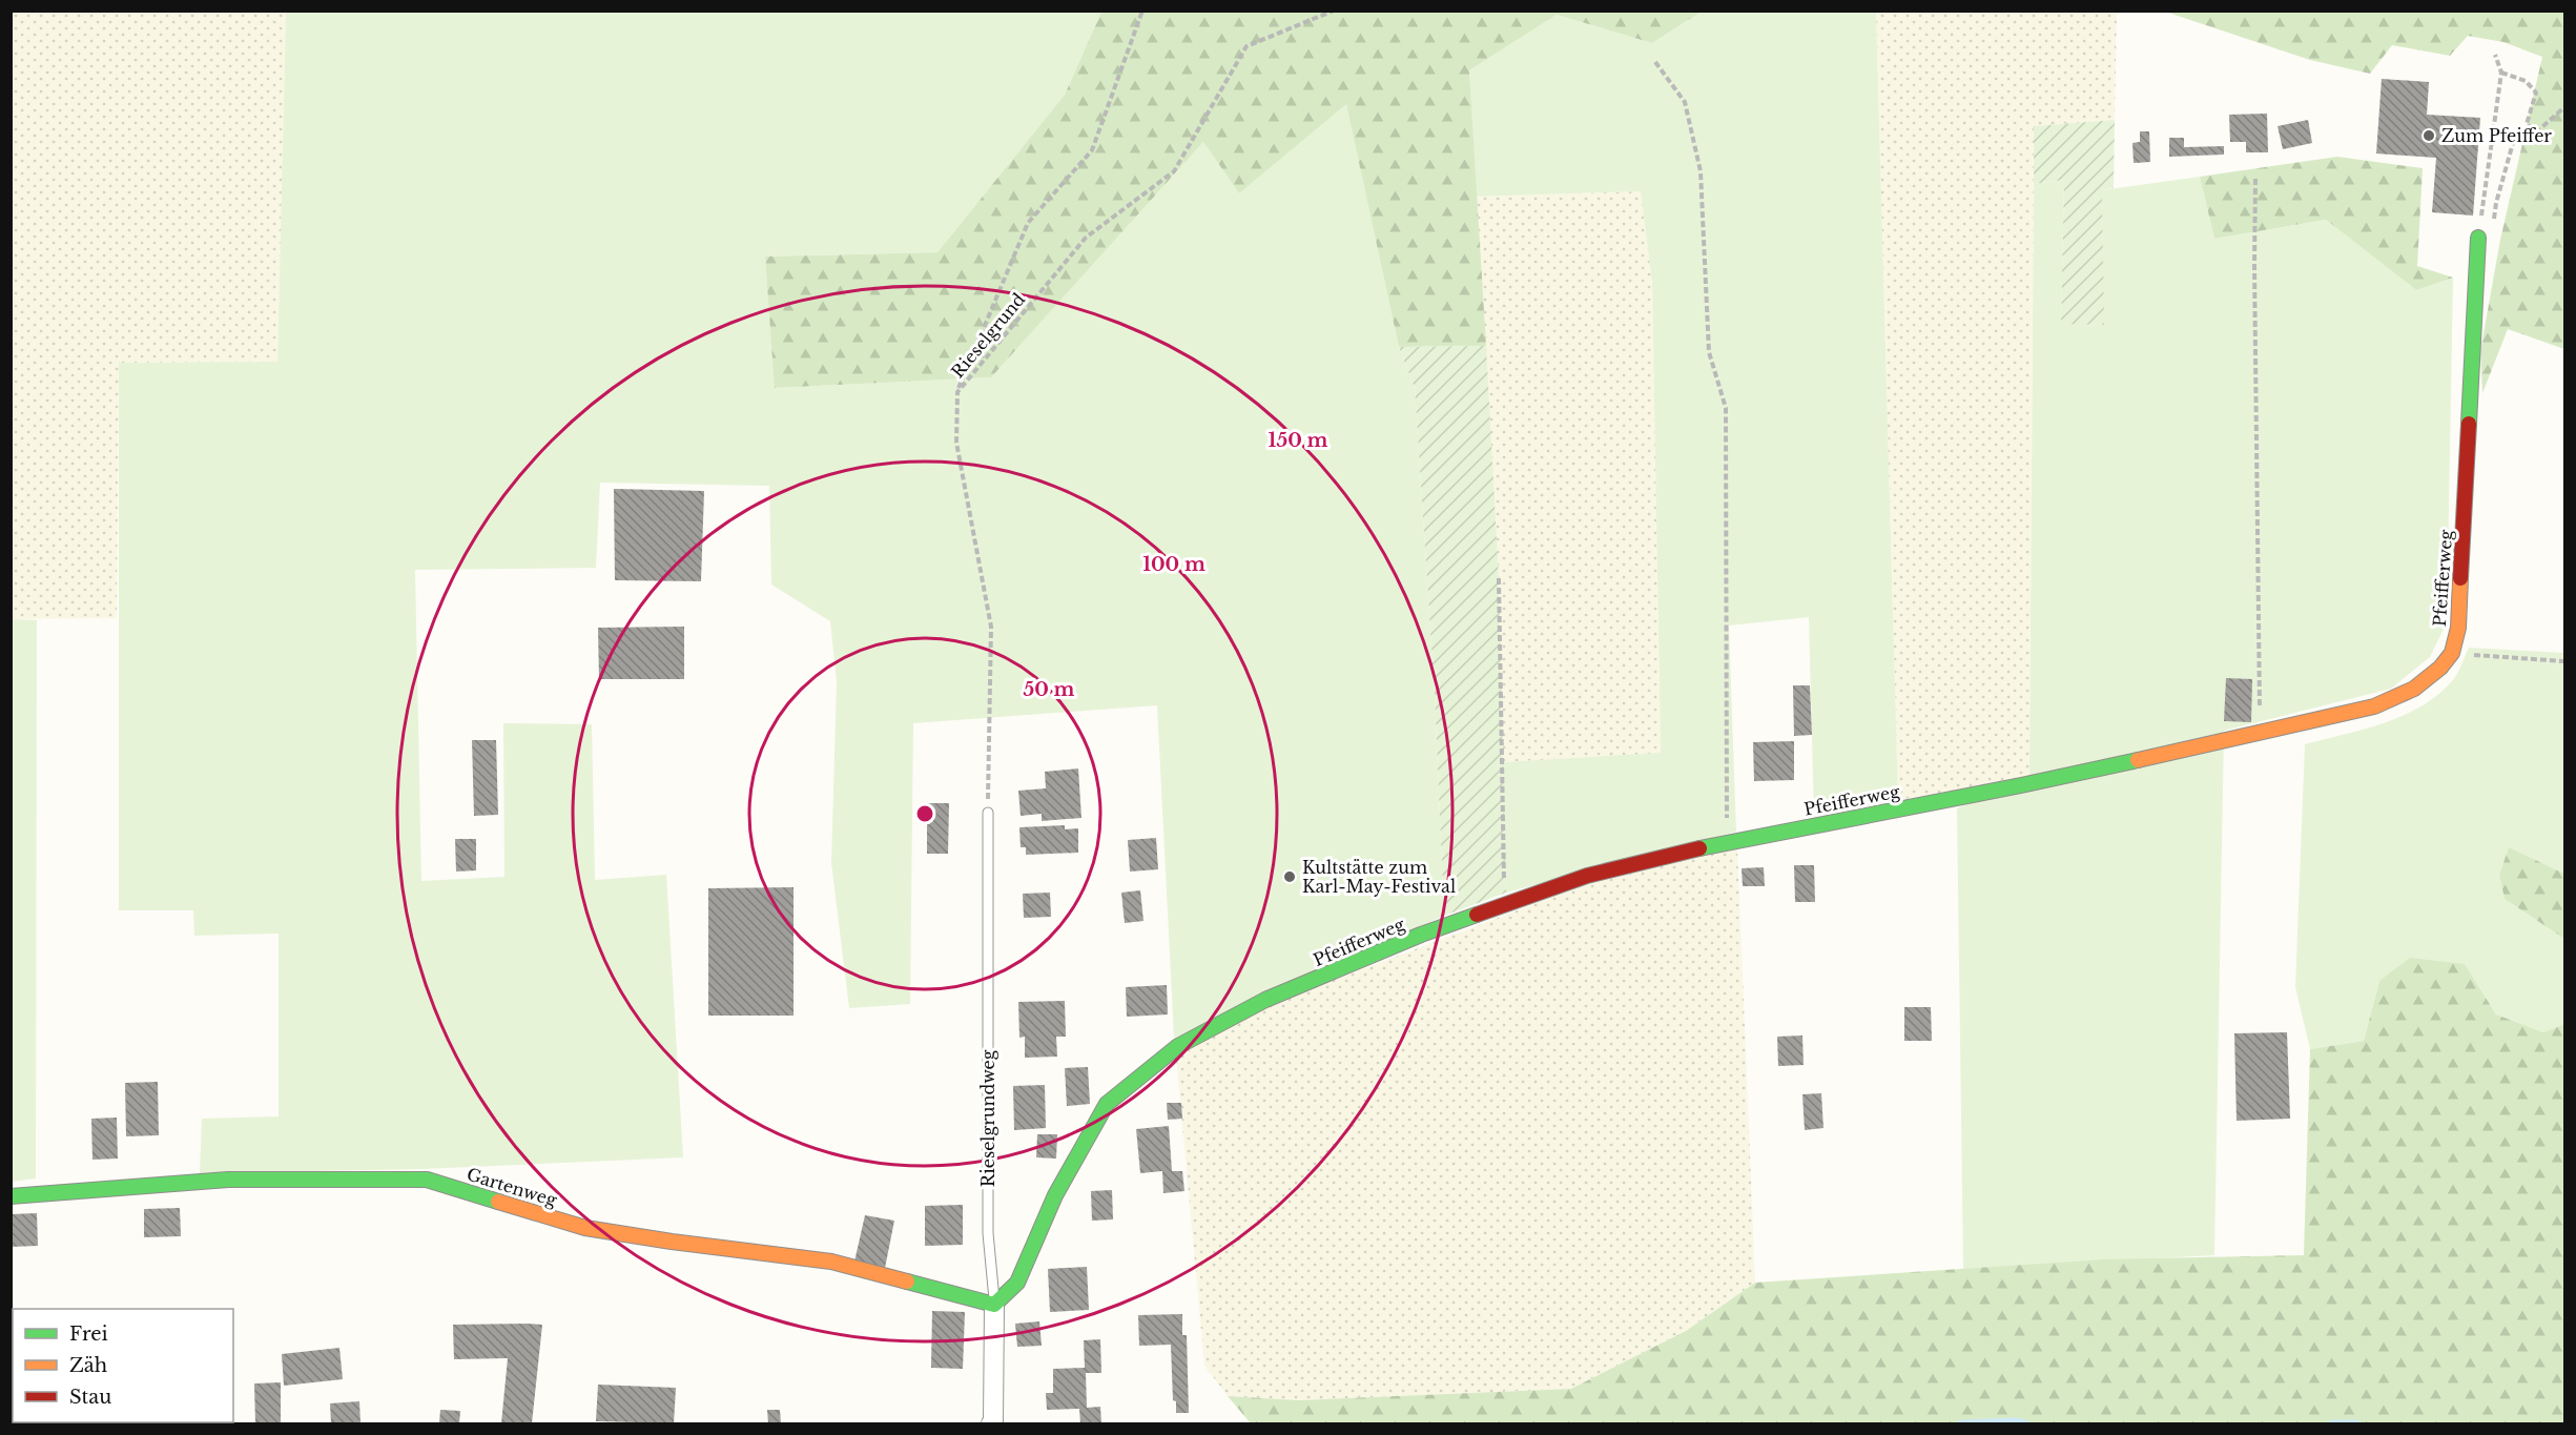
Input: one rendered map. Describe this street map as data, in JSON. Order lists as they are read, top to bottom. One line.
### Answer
{"streets":{"street":["Pfeifferweg","Rieselgrundweg","Gartenweg"],"path":["Rieselgrund"]},"crossings":[["Rieselgrund","Rieselgrundweg"],["Pfeifferweg","Rieselgrundweg"],["Pfeifferweg","Gartenweg"],["Rieselgrundweg","Gartenweg"]],"places":["Zum Pfeiffer","Kultstätte zum Karl-May-Festival"],"legend":["Frei","Zäh","Stau"],"rings":["150 m","100 m","50 m"]}
